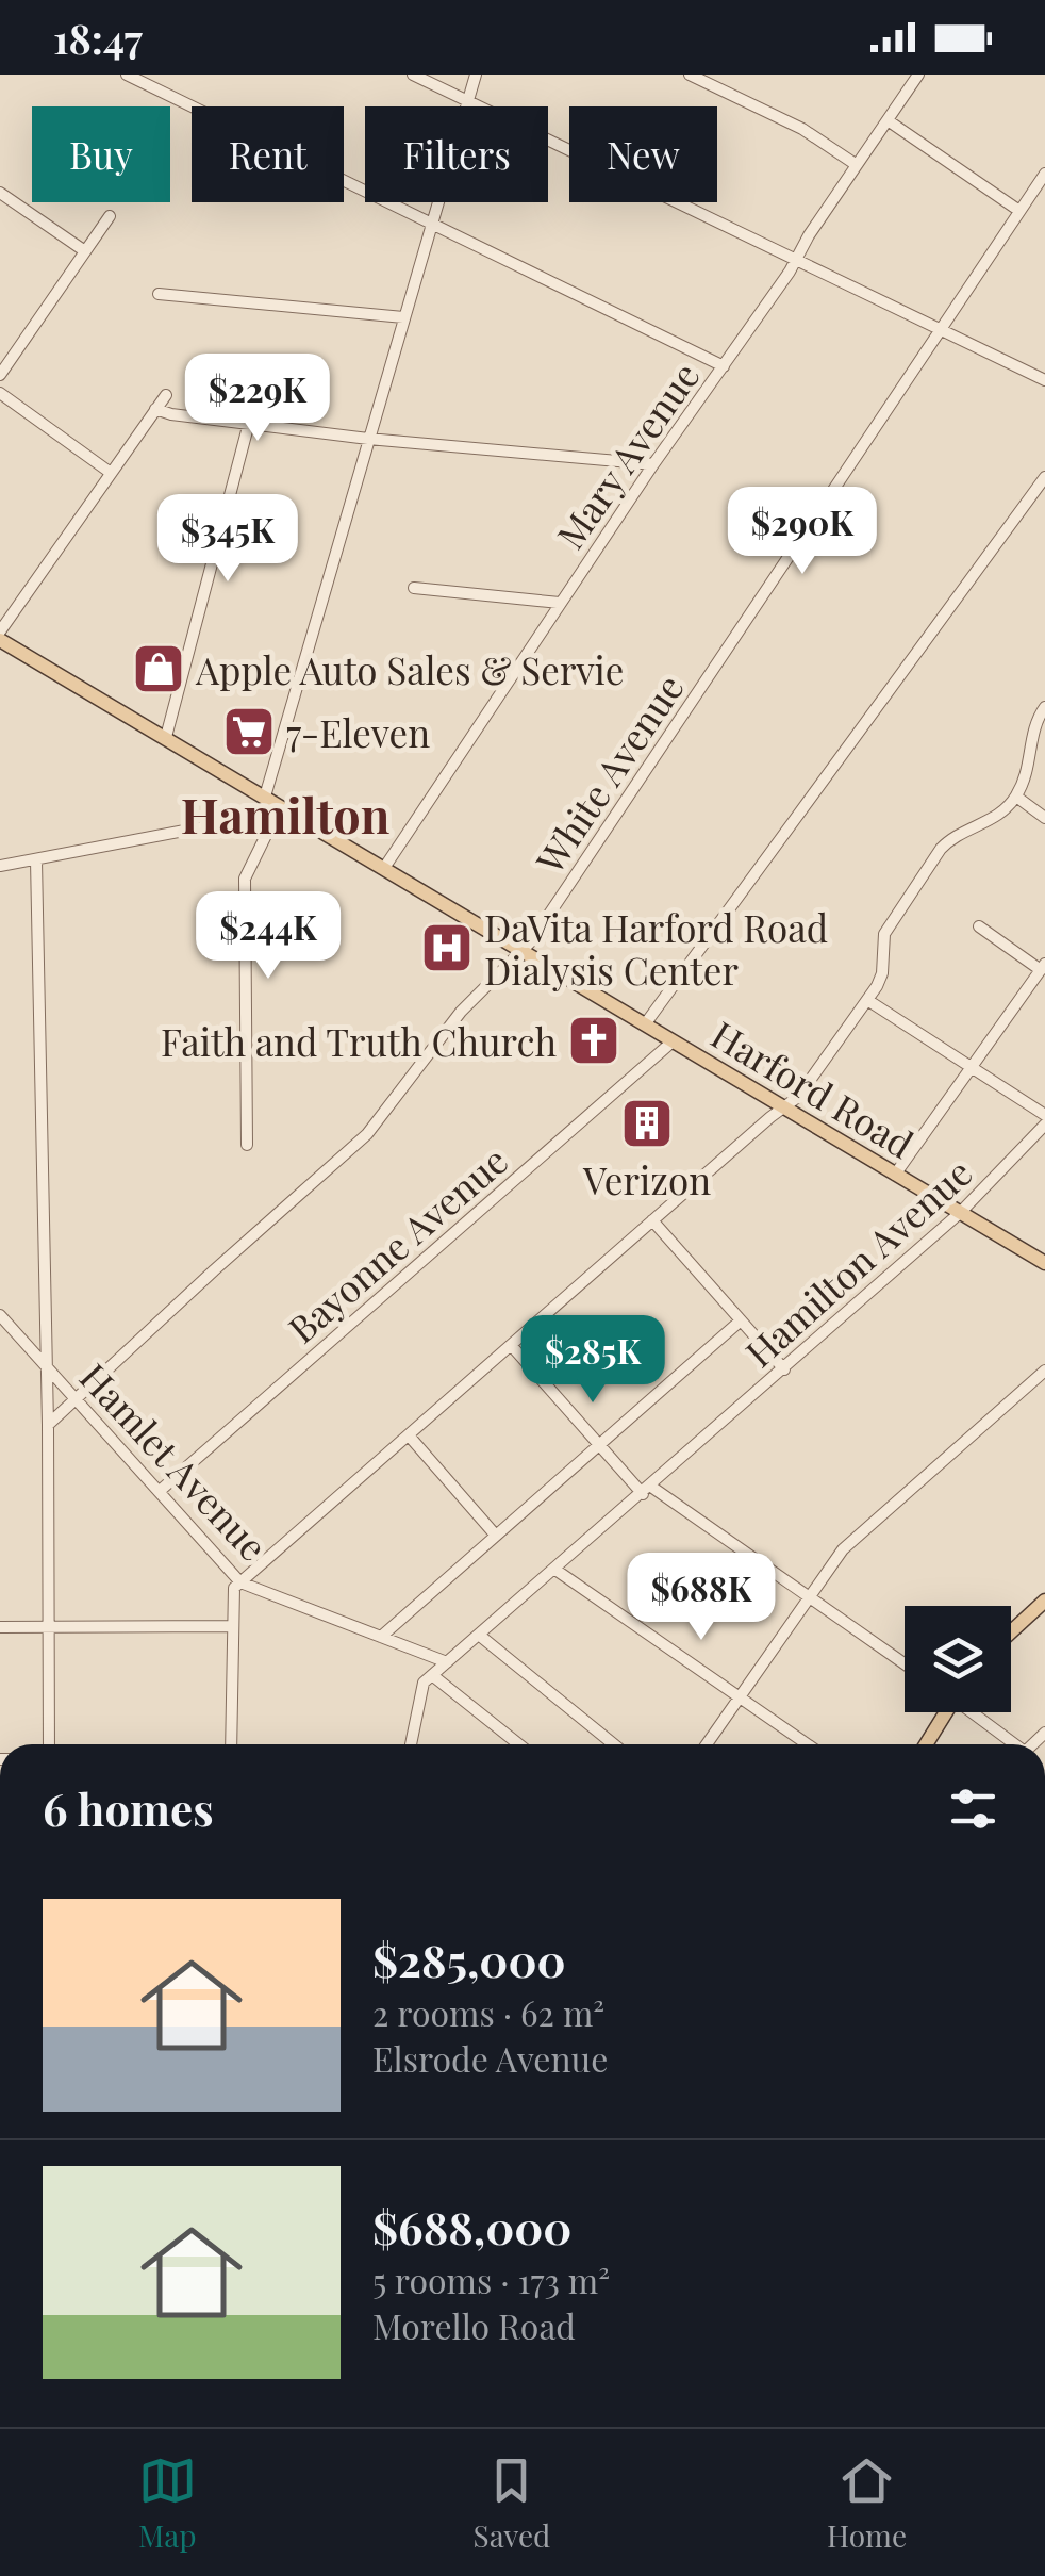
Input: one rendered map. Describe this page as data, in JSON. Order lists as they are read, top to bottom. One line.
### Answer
{"streets":{"main road":["Harford Road"],"street":["Mary Avenue","White Avenue","Bayonne Avenue","Hamilton Avenue","Hamlet Avenue"]},"crossings":[["Mary Avenue","Harford Road"],["White Avenue","Harford Road"],["White Avenue","Hamlet Avenue"],["Harford Road","Bayonne Avenue"],["Harford Road","Hamilton Avenue"],["Bayonne Avenue","Hamlet Avenue"],["Hamilton Avenue","Hamlet Avenue"]],"districts":["Hamilton"],"places":{"shop":["Apple Auto Sales & Servie"],"supermarket":["7-Eleven"],"hospital":["DaVita Harford Road Dialysis Center"],"church":["Faith and Truth Church"],"building":["Verizon"]},"page":{"status":"18:47","chip":["Buy","Rent","Filters","New"],"price":["$229K","$290K","$345K","$244K","$285K","$688K"],"heading":"6 homes","list":[{"name":"$285,000","note":"2 rooms · 62 m² · Elsrode Avenue"},{"name":"$688,000","note":"5 rooms · 173 m² · Morello Road"}],"tabs":["Map","Saved","Home"]}}
